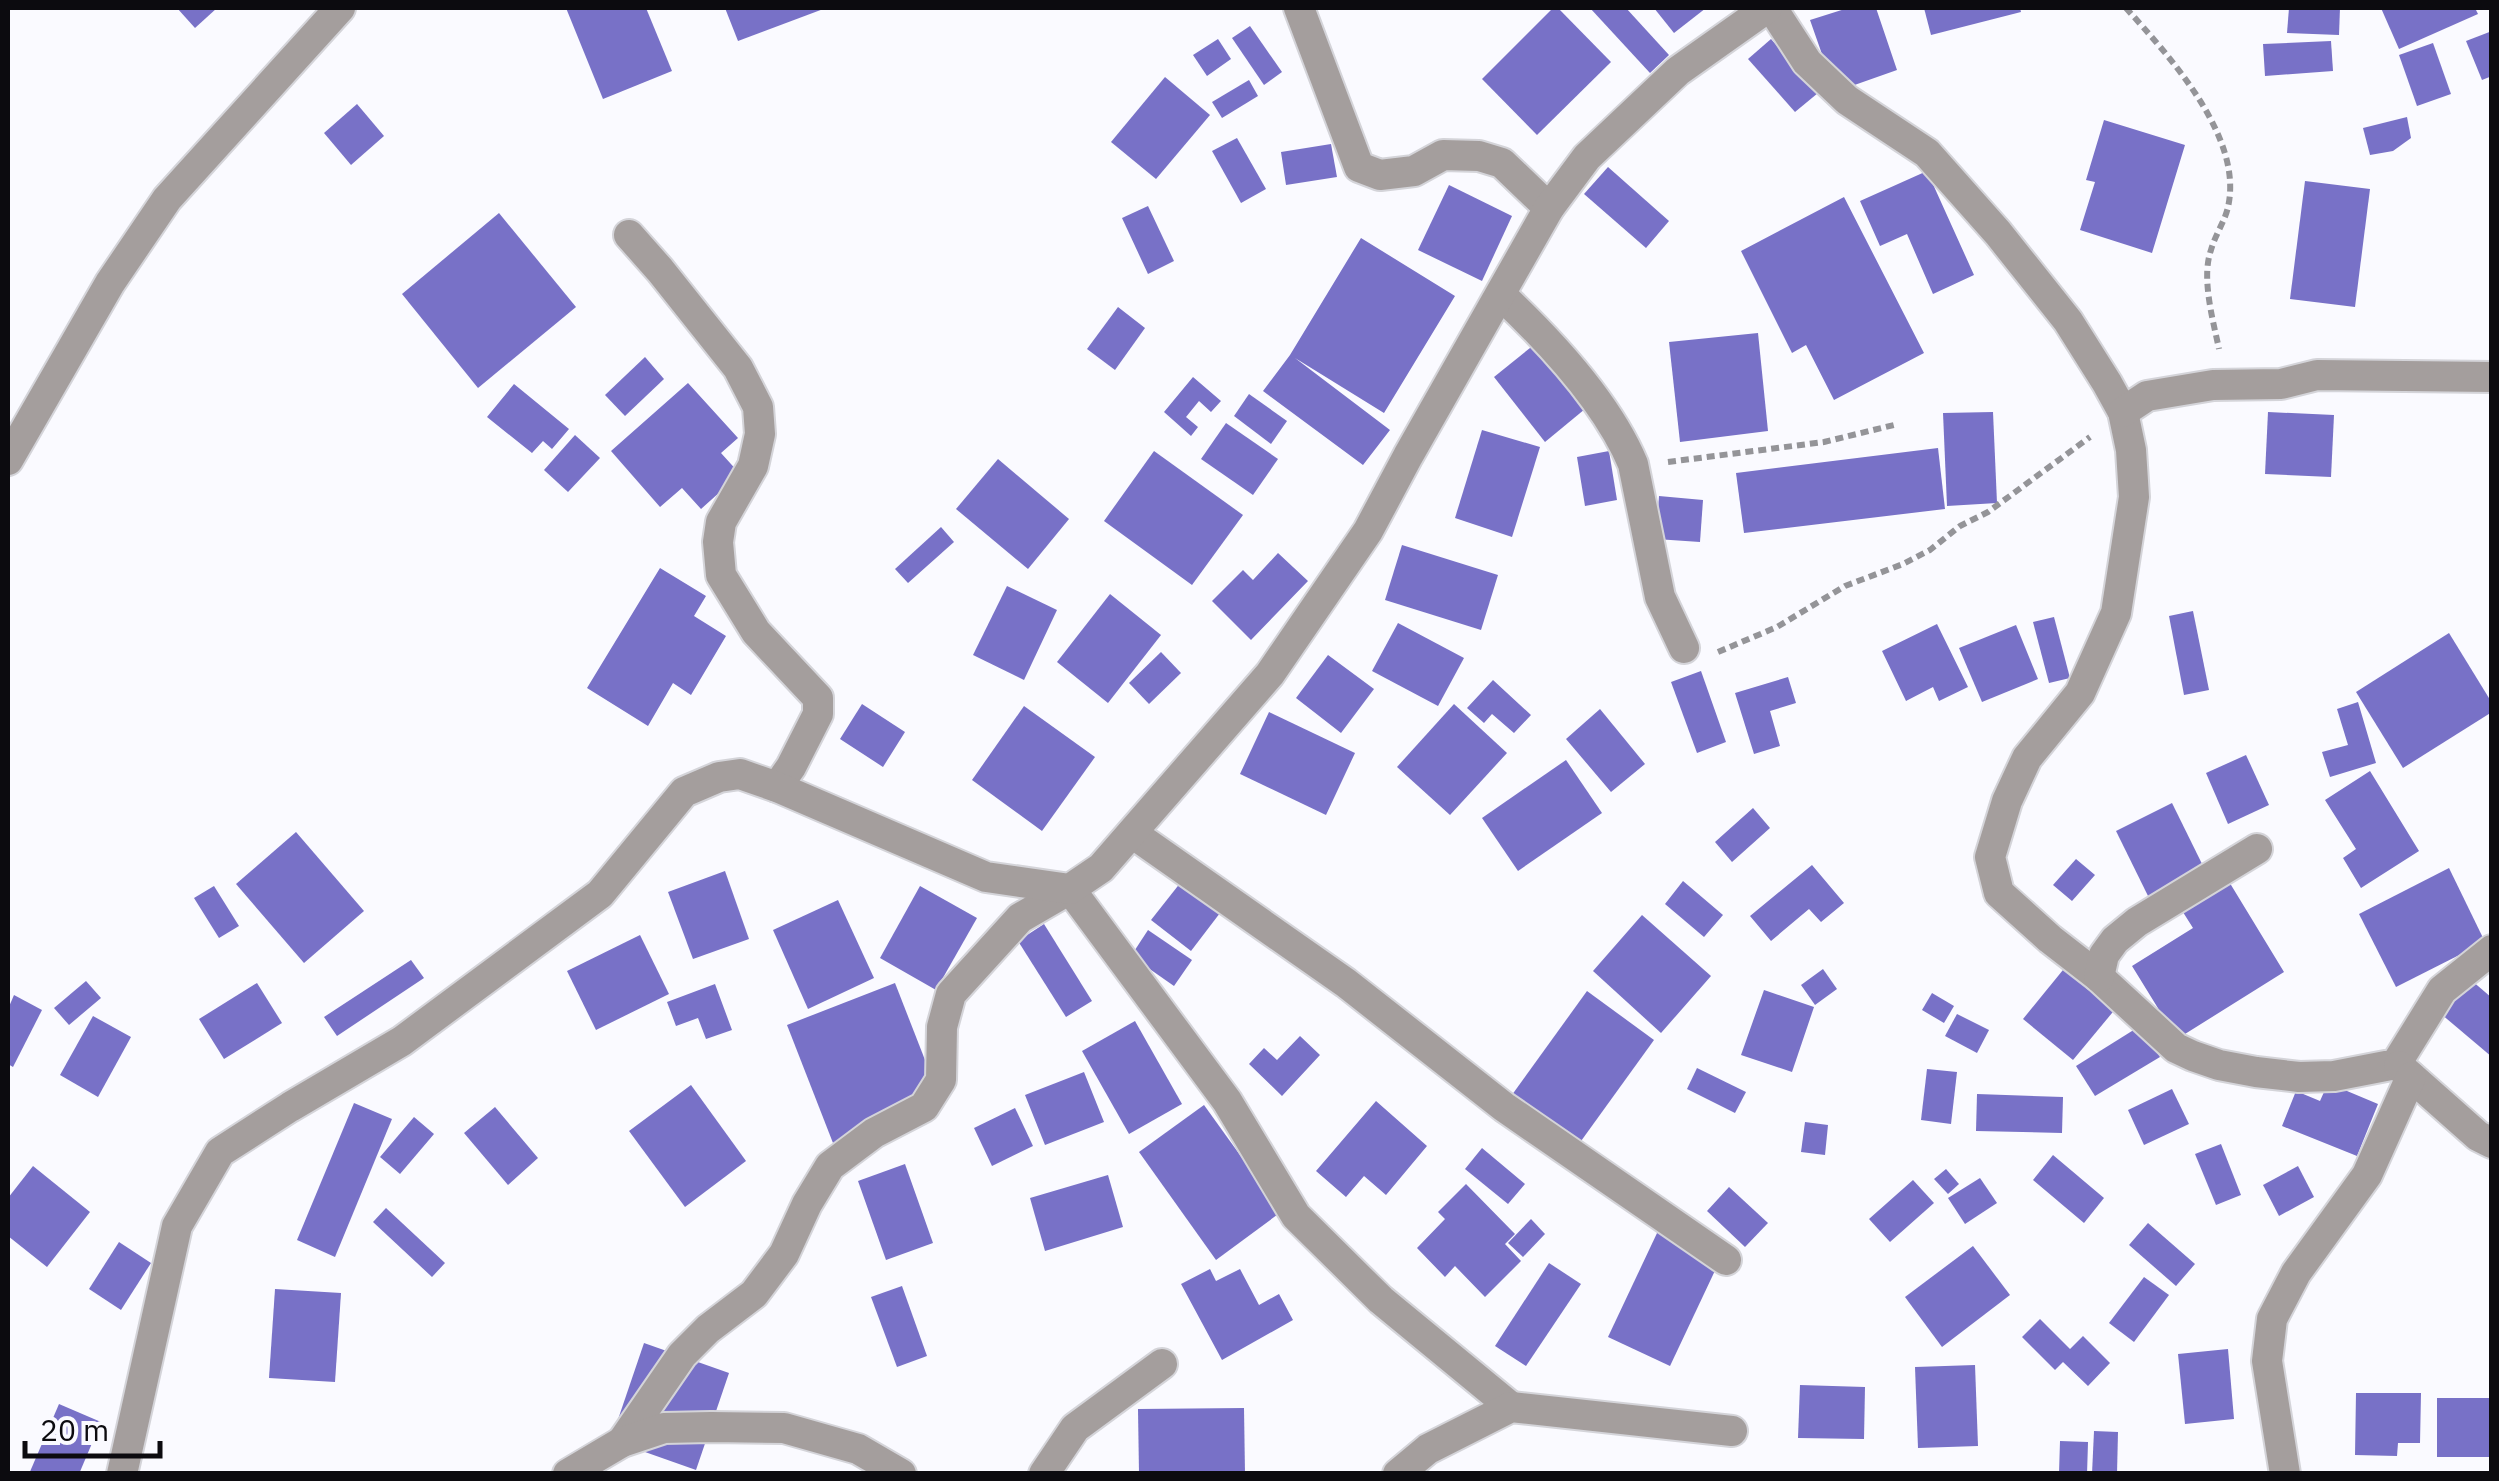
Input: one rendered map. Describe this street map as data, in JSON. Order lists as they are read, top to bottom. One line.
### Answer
{"scale_bar":"20 m"}
